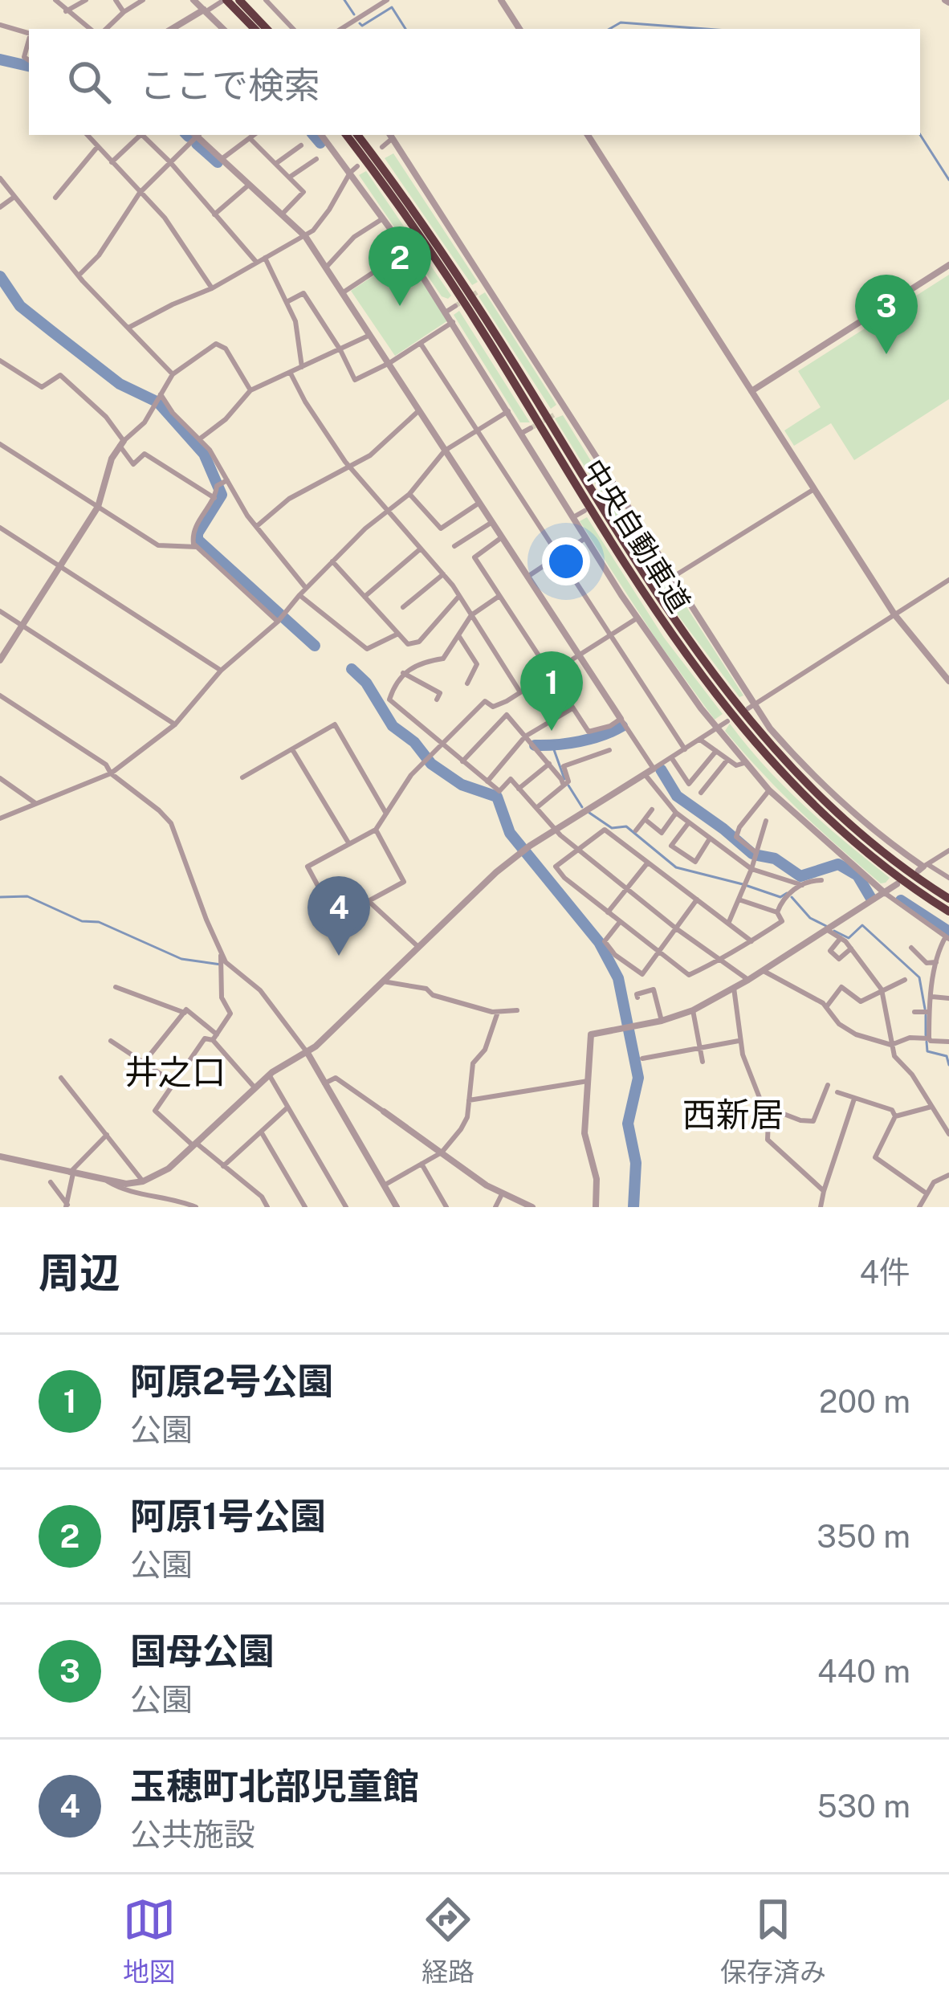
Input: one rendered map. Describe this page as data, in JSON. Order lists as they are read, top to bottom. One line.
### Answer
{"streets":{"highway":["中央自動車道"]},"districts":["井之口","西新居"],"page":{"search":"ここで検索","pins":["2","3","1","4"],"heading":["周辺","4件"],"list":[{"mark":"1","name":"阿原2号公園","note":"公園","value":"200 m"},{"mark":"2","name":"阿原1号公園","note":"公園","value":"350 m"},{"mark":"3","name":"国母公園","note":"公園","value":"440 m"},{"mark":"4","name":"玉穂町北部児童館","note":"公共施設","value":"530 m"}],"nav":["地図","経路","保存済み"]}}
